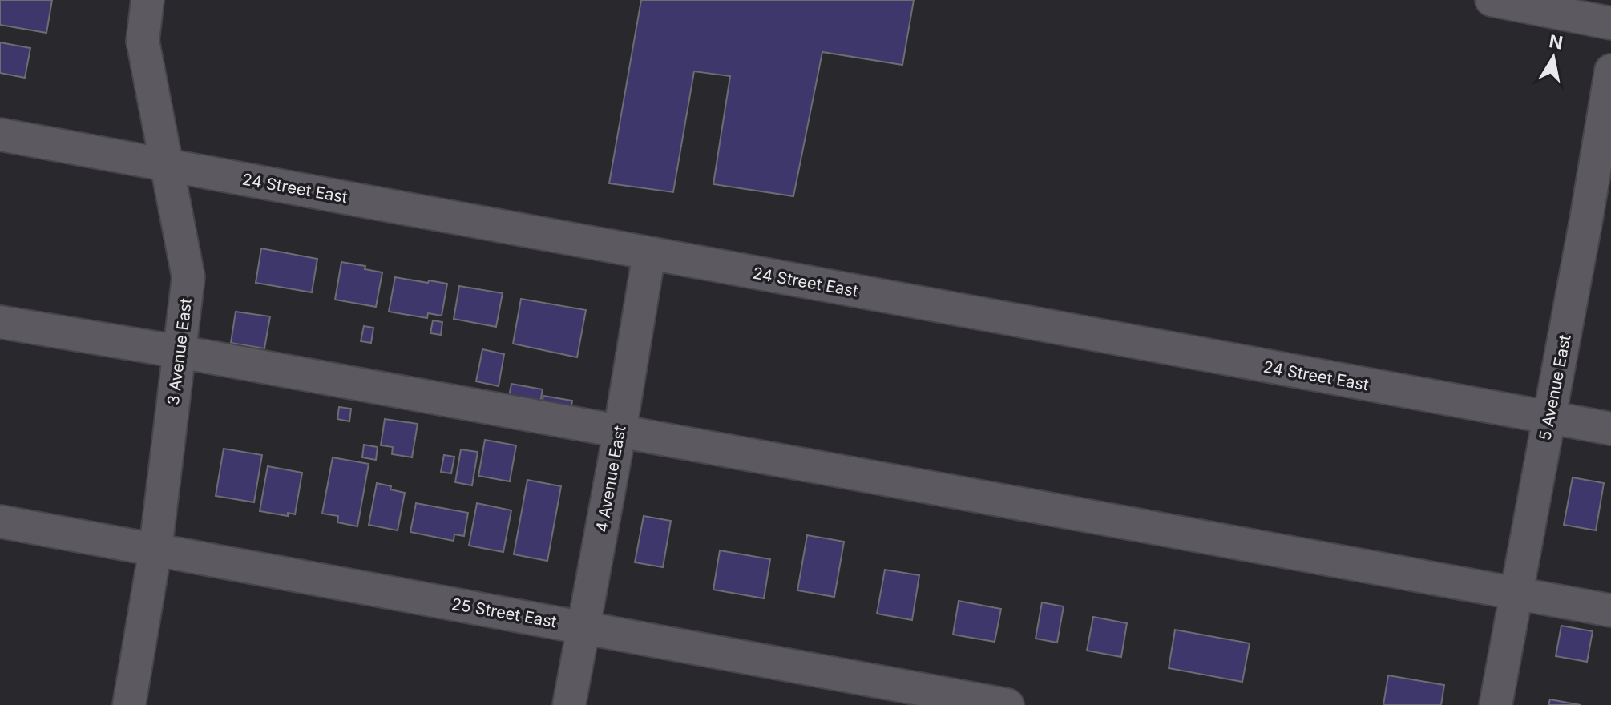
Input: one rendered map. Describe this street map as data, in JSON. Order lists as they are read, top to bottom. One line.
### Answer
{"streets":{"street":["24 Street East","3 Avenue East","5 Avenue East","4 Avenue East","25 Street East"]},"crossings":[["24 Street East","3 Avenue East"],["24 Street East","5 Avenue East"],["24 Street East","4 Avenue East"],["3 Avenue East","25 Street East"],["4 Avenue East","25 Street East"]],"north":"top"}
